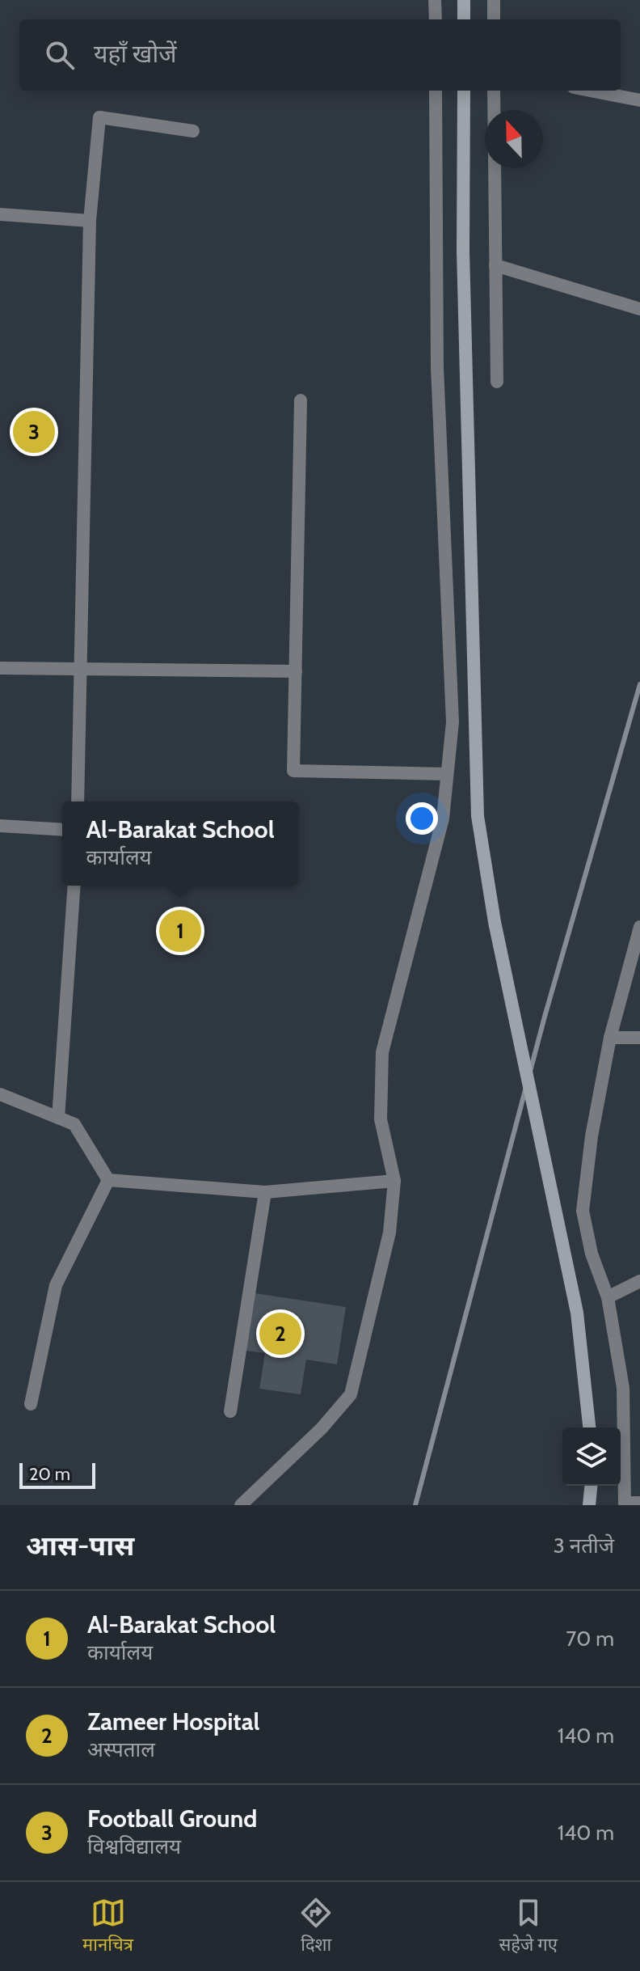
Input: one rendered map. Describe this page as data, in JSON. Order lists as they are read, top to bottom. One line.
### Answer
{"scale_bar":"20 m","north":"top","page":{"search":"यहाँ खोजें","pins":["3","1","2"],"popup":["Al-Barakat School","कार्यालय"],"scale":"20 m","heading":["आस-पास","3 नतीजे"],"list":[{"mark":"1","name":"Al-Barakat School","note":"कार्यालय","value":"70 m"},{"mark":"2","name":"Zameer Hospital","note":"अस्पताल","value":"140 m"},{"mark":"3","name":"Football Ground","note":"विश्वविद्यालय","value":"140 m"}],"nav":["मानचित्र","दिशा","सहेजे गए"]}}
